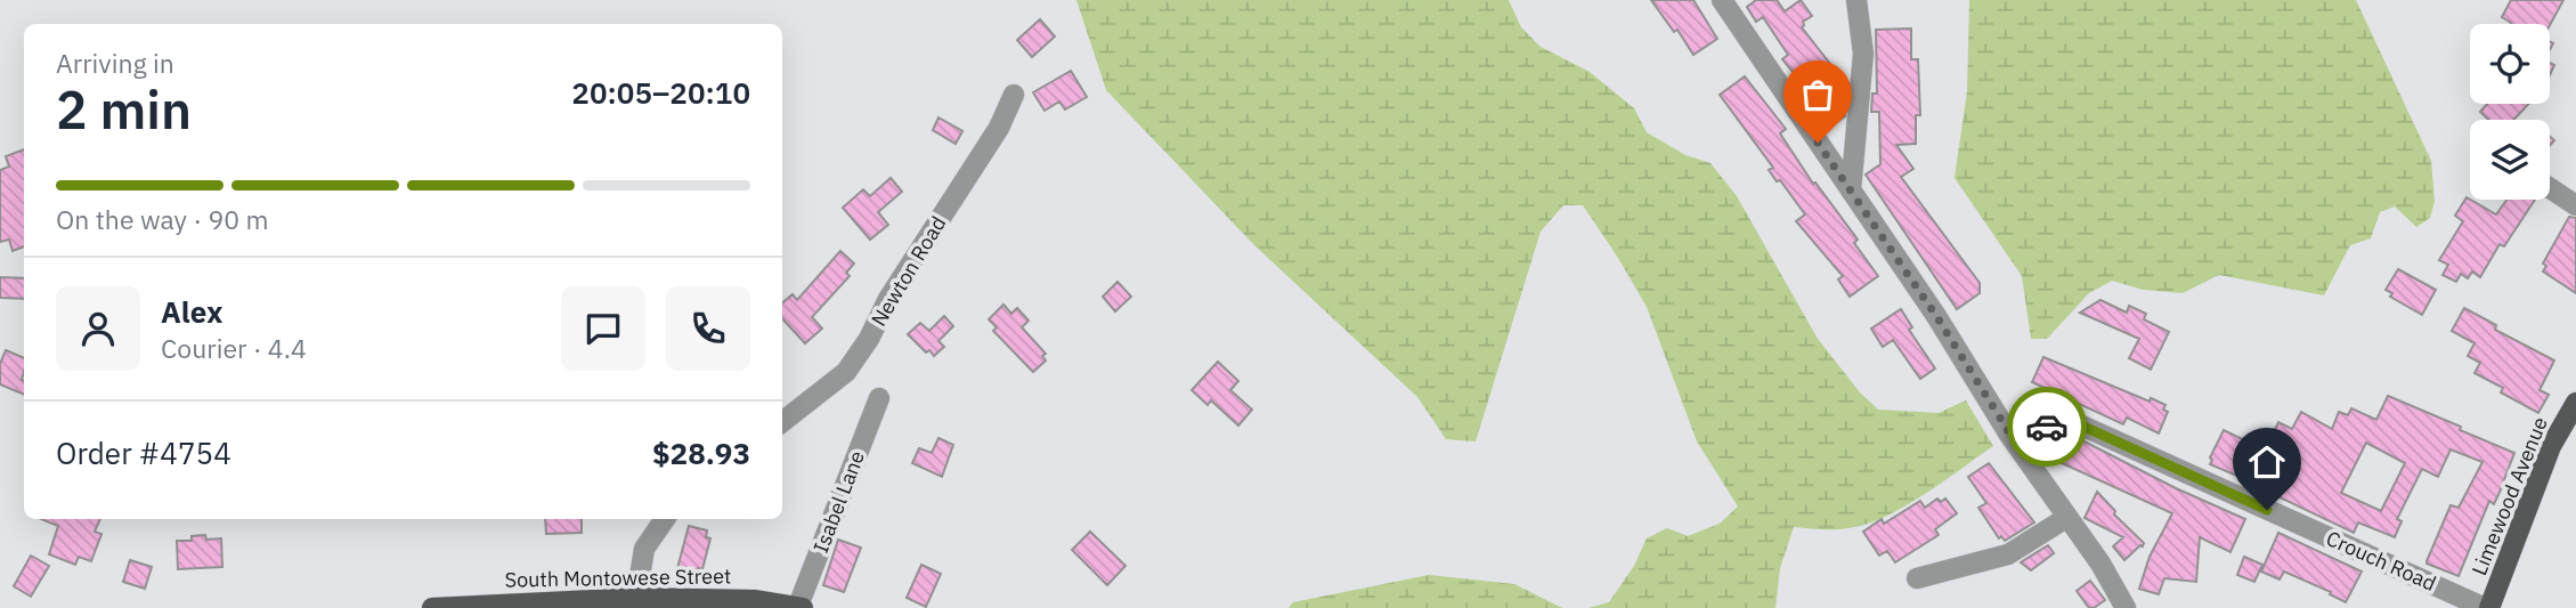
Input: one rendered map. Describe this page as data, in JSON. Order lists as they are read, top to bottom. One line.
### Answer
{"streets":{"main road":["Limewood Avenue","South Montowese Street"],"street":["Newton Road","Isabel Lane","Crouch Road"]},"crossings":[["Limewood Avenue","Crouch Road"],["Isabel Lane","South Montowese Street"]],"page":{"heading":["2 min","Arriving in","20:05–20:10"],"panel":["Alex","Courier · 4.4","Order #4754","$28.93"],"bar":"On the way · 90 m"}}
